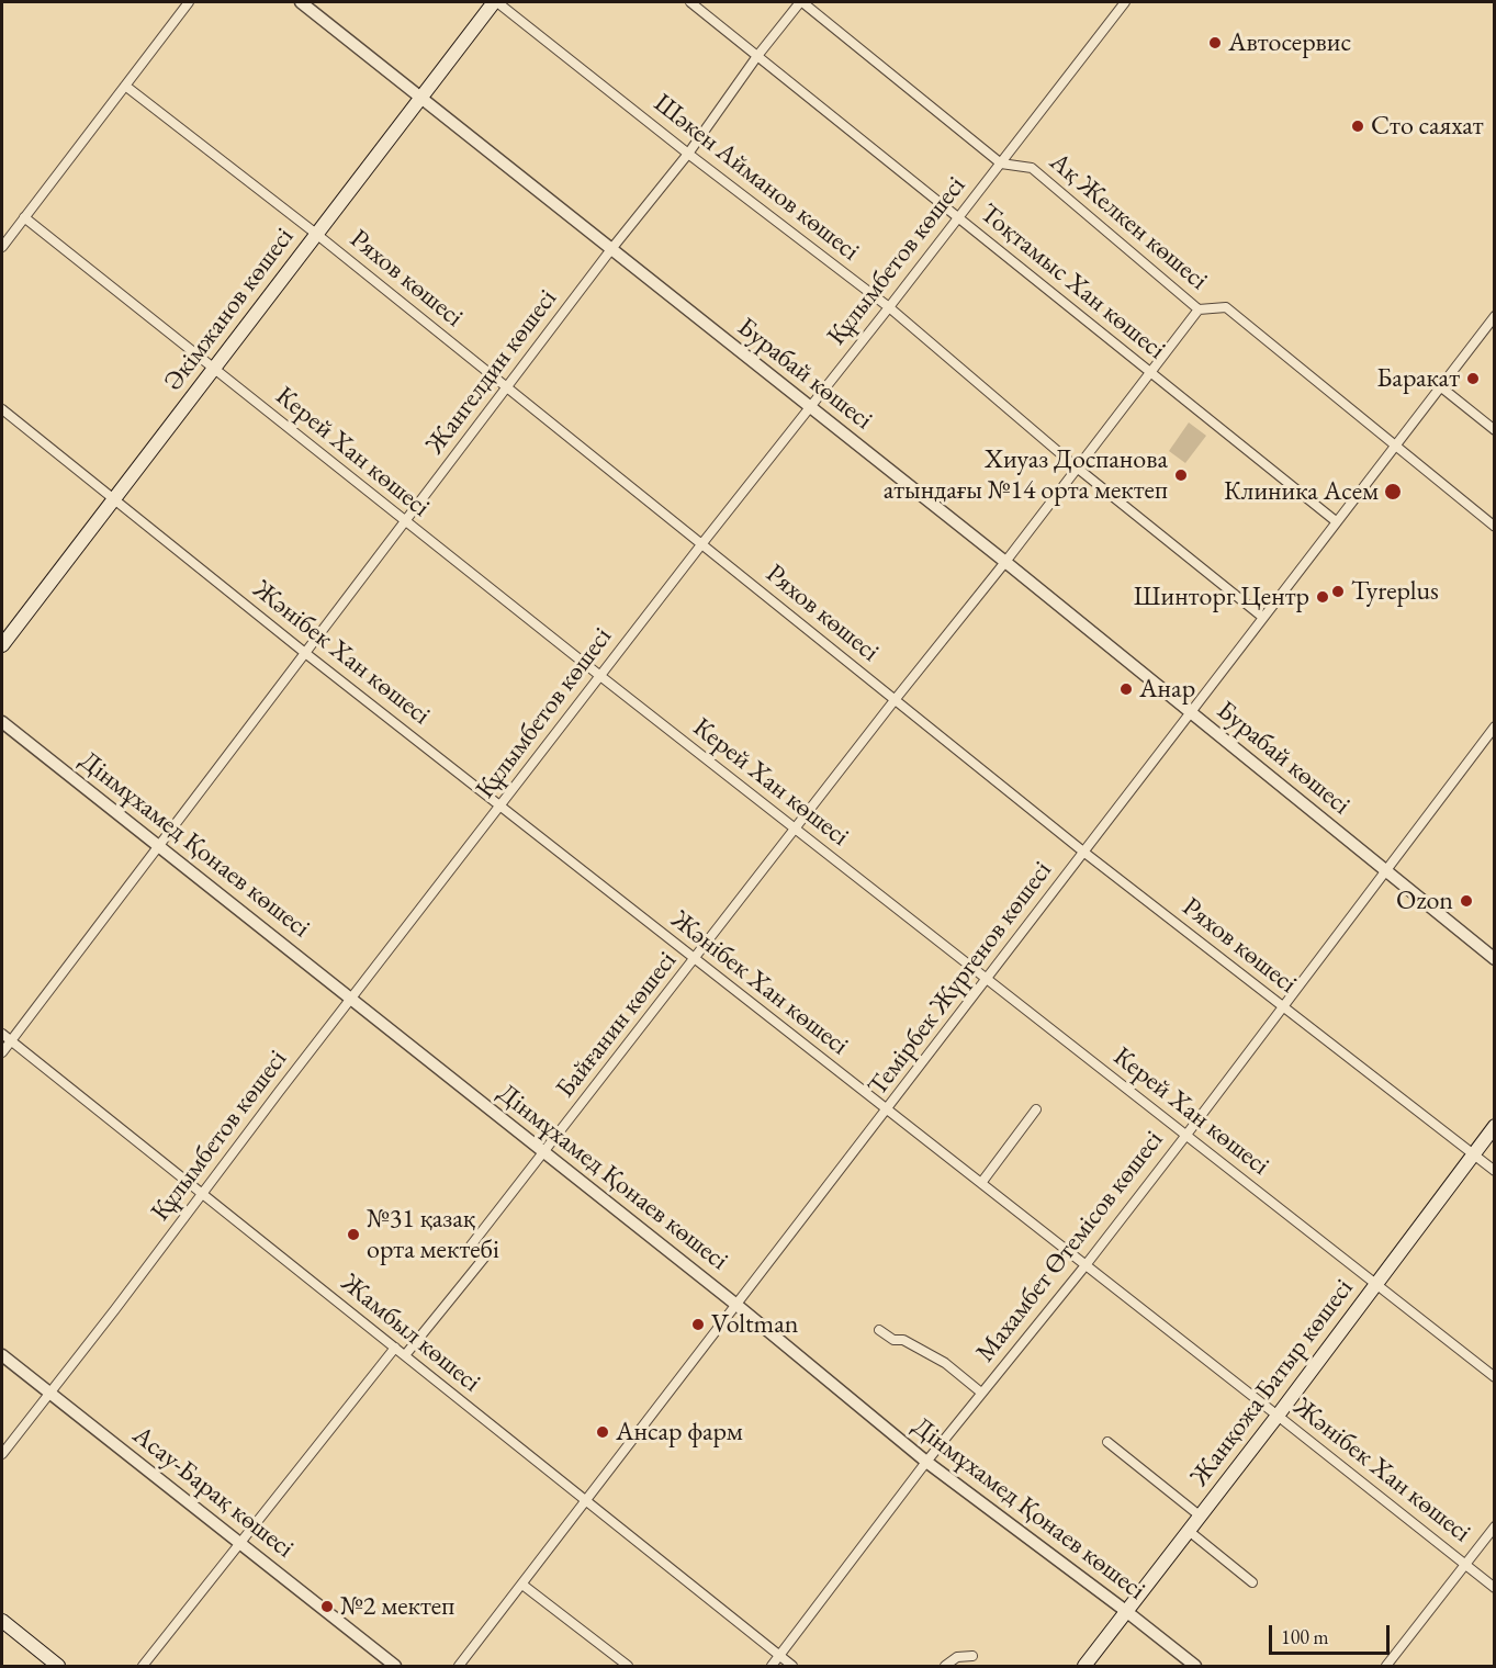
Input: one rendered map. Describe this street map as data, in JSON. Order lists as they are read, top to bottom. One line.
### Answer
{"streets":{"main road":["Әкімжанов көшесі","Жанқожа Батыр көшесі"],"street":["Шәкен Айманов көшесі","Ақ Желкен көшесі","Құлымбетов көшесі","Ряхов көшесі","Тоқтамыс Хан көшесі","Жангелдин көшесі","Бурабай көшесі","Керей Хан көшесі","Жәнібек Хан көшесі","Дінмұхамед Қонаев көшесі","Темірбек Жүргенов көшесі","Байғанин көшесі","Махамбет Өтемісов көшесі","Жамбыл көшесі","Асау-Барақ көшесі"]},"crossings":[["Шәкен Айманов көшесі","Құлымбетов көшесі"],["Шәкен Айманов көшесі","Әкімжанов көшесі"],["Шәкен Айманов көшесі","Жангелдин көшесі"],["Шәкен Айманов көшесі","Темірбек Жүргенов көшесі"],["Шәкен Айманов көшесі","Байғанин көшесі"],["Ақ Желкен көшесі","Құлымбетов көшесі"],["Ақ Желкен көшесі","Жангелдин көшесі"],["Ақ Желкен көшесі","Темірбек Жүргенов көшесі"],["Ақ Желкен көшесі","Байғанин көшесі"],["Құлымбетов көшесі","Ряхов көшесі"],["Құлымбетов көшесі","Тоқтамыс Хан көшесі"],["Құлымбетов көшесі","Бурабай көшесі"],["Құлымбетов көшесі","Керей Хан көшесі"],["Құлымбетов көшесі","Жәнібек Хан көшесі"],["Құлымбетов көшесі","Дінмұхамед Қонаев көшесі"],["Құлымбетов көшесі","Жамбыл көшесі"],["Құлымбетов көшесі","Асау-Барақ көшесі"],["Ряхов көшесі","Әкімжанов көшесі"],["Ряхов көшесі","Жангелдин көшесі"],["Ряхов көшесі","Темірбек Жүргенов көшесі"],["Ряхов көшесі","Байғанин көшесі"],["Ряхов көшесі","Махамбет Өтемісов көшесі"],["Ряхов көшесі","Жанқожа Батыр көшесі"],["Тоқтамыс Хан көшесі","Жангелдин көшесі"],["Тоқтамыс Хан көшесі","Темірбек Жүргенов көшесі"],["Тоқтамыс Хан көшесі","Байғанин көшесі"],["Әкімжанов көшесі","Бурабай көшесі"],["Әкімжанов көшесі","Керей Хан көшесі"],["Әкімжанов көшесі","Жәнібек Хан көшесі"],["Жангелдин көшесі","Бурабай көшесі"],["Жангелдин көшесі","Керей Хан көшесі"],["Жангелдин көшесі","Жәнібек Хан көшесі"],["Жангелдин көшесі","Дінмұхамед Қонаев көшесі"],["Жангелдин көшесі","Жамбыл көшесі"],["Бурабай көшесі","Темірбек Жүргенов көшесі"],["Бурабай көшесі","Байғанин көшесі"],["Бурабай көшесі","Махамбет Өтемісов көшесі"],["Керей Хан көшесі","Темірбек Жүргенов көшесі"],["Керей Хан көшесі","Байғанин көшесі"],["Керей Хан көшесі","Махамбет Өтемісов көшесі"],["Керей Хан көшесі","Жанқожа Батыр көшесі"],["Жәнібек Хан көшесі","Темірбек Жүргенов көшесі"],["Жәнібек Хан көшесі","Байғанин көшесі"],["Жәнібек Хан көшесі","Махамбет Өтемісов көшесі"],["Жәнібек Хан көшесі","Жанқожа Батыр көшесі"],["Дінмұхамед Қонаев көшесі","Темірбек Жүргенов көшесі"],["Дінмұхамед Қонаев көшесі","Байғанин көшесі"],["Дінмұхамед Қонаев көшесі","Махамбет Өтемісов көшесі"],["Дінмұхамед Қонаев көшесі","Жанқожа Батыр көшесі"],["Темірбек Жүргенов көшесі","Жамбыл көшесі"],["Байғанин көшесі","Жамбыл көшесі"],["Махамбет Өтемісов көшесі","Жамбыл көшесі"]],"places":["Автосервис","Сто саяхат","Баракат","Хиуаз Доспанова атындағы №14 орта мектеп","Клиника Асем","Tyreplus","Шинторг Центр","Анар","Ozon","№31 қазақ орта мектебі","Voltman","Ансар фарм","№2 мектеп"],"scale_bar":"100 m"}
